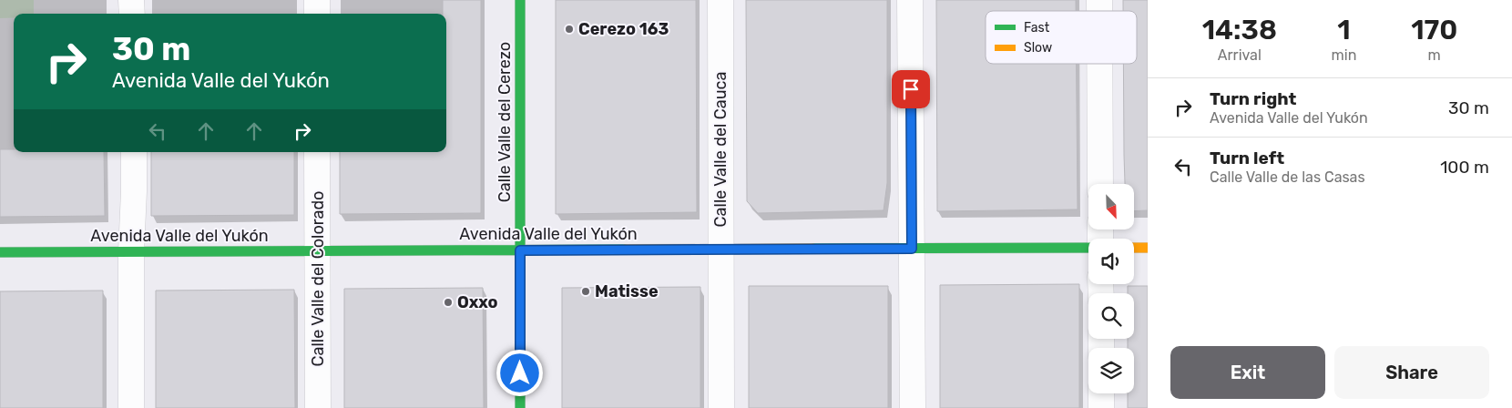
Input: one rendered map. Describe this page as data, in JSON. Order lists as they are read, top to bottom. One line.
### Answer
{"streets":{"street":["Calle Valle del Cerezo","Calle Valle del Cauca","Avenida Valle del Yukón","Calle Valle del Colorado"]},"crossings":[["Calle Valle del Cerezo","Avenida Valle del Yukón"],["Calle Valle del Cauca","Avenida Valle del Yukón"],["Avenida Valle del Yukón","Calle Valle del Colorado"]],"places":["Cerezo 163","Matisse","Oxxo"],"legend":["Fast","Slow"],"north":"bottom right","page":{"eta":["14:38","Arrival","1","min","170","m"],"turn":["30 m","Avenida Valle del Yukón"],"list":[{"name":"Turn right","note":"Avenida Valle del Yukón","value":"30 m"},{"name":"Turn left","note":"Calle Valle de las Casas","value":"100 m"}],"buttons":["Exit","Share"]}}
